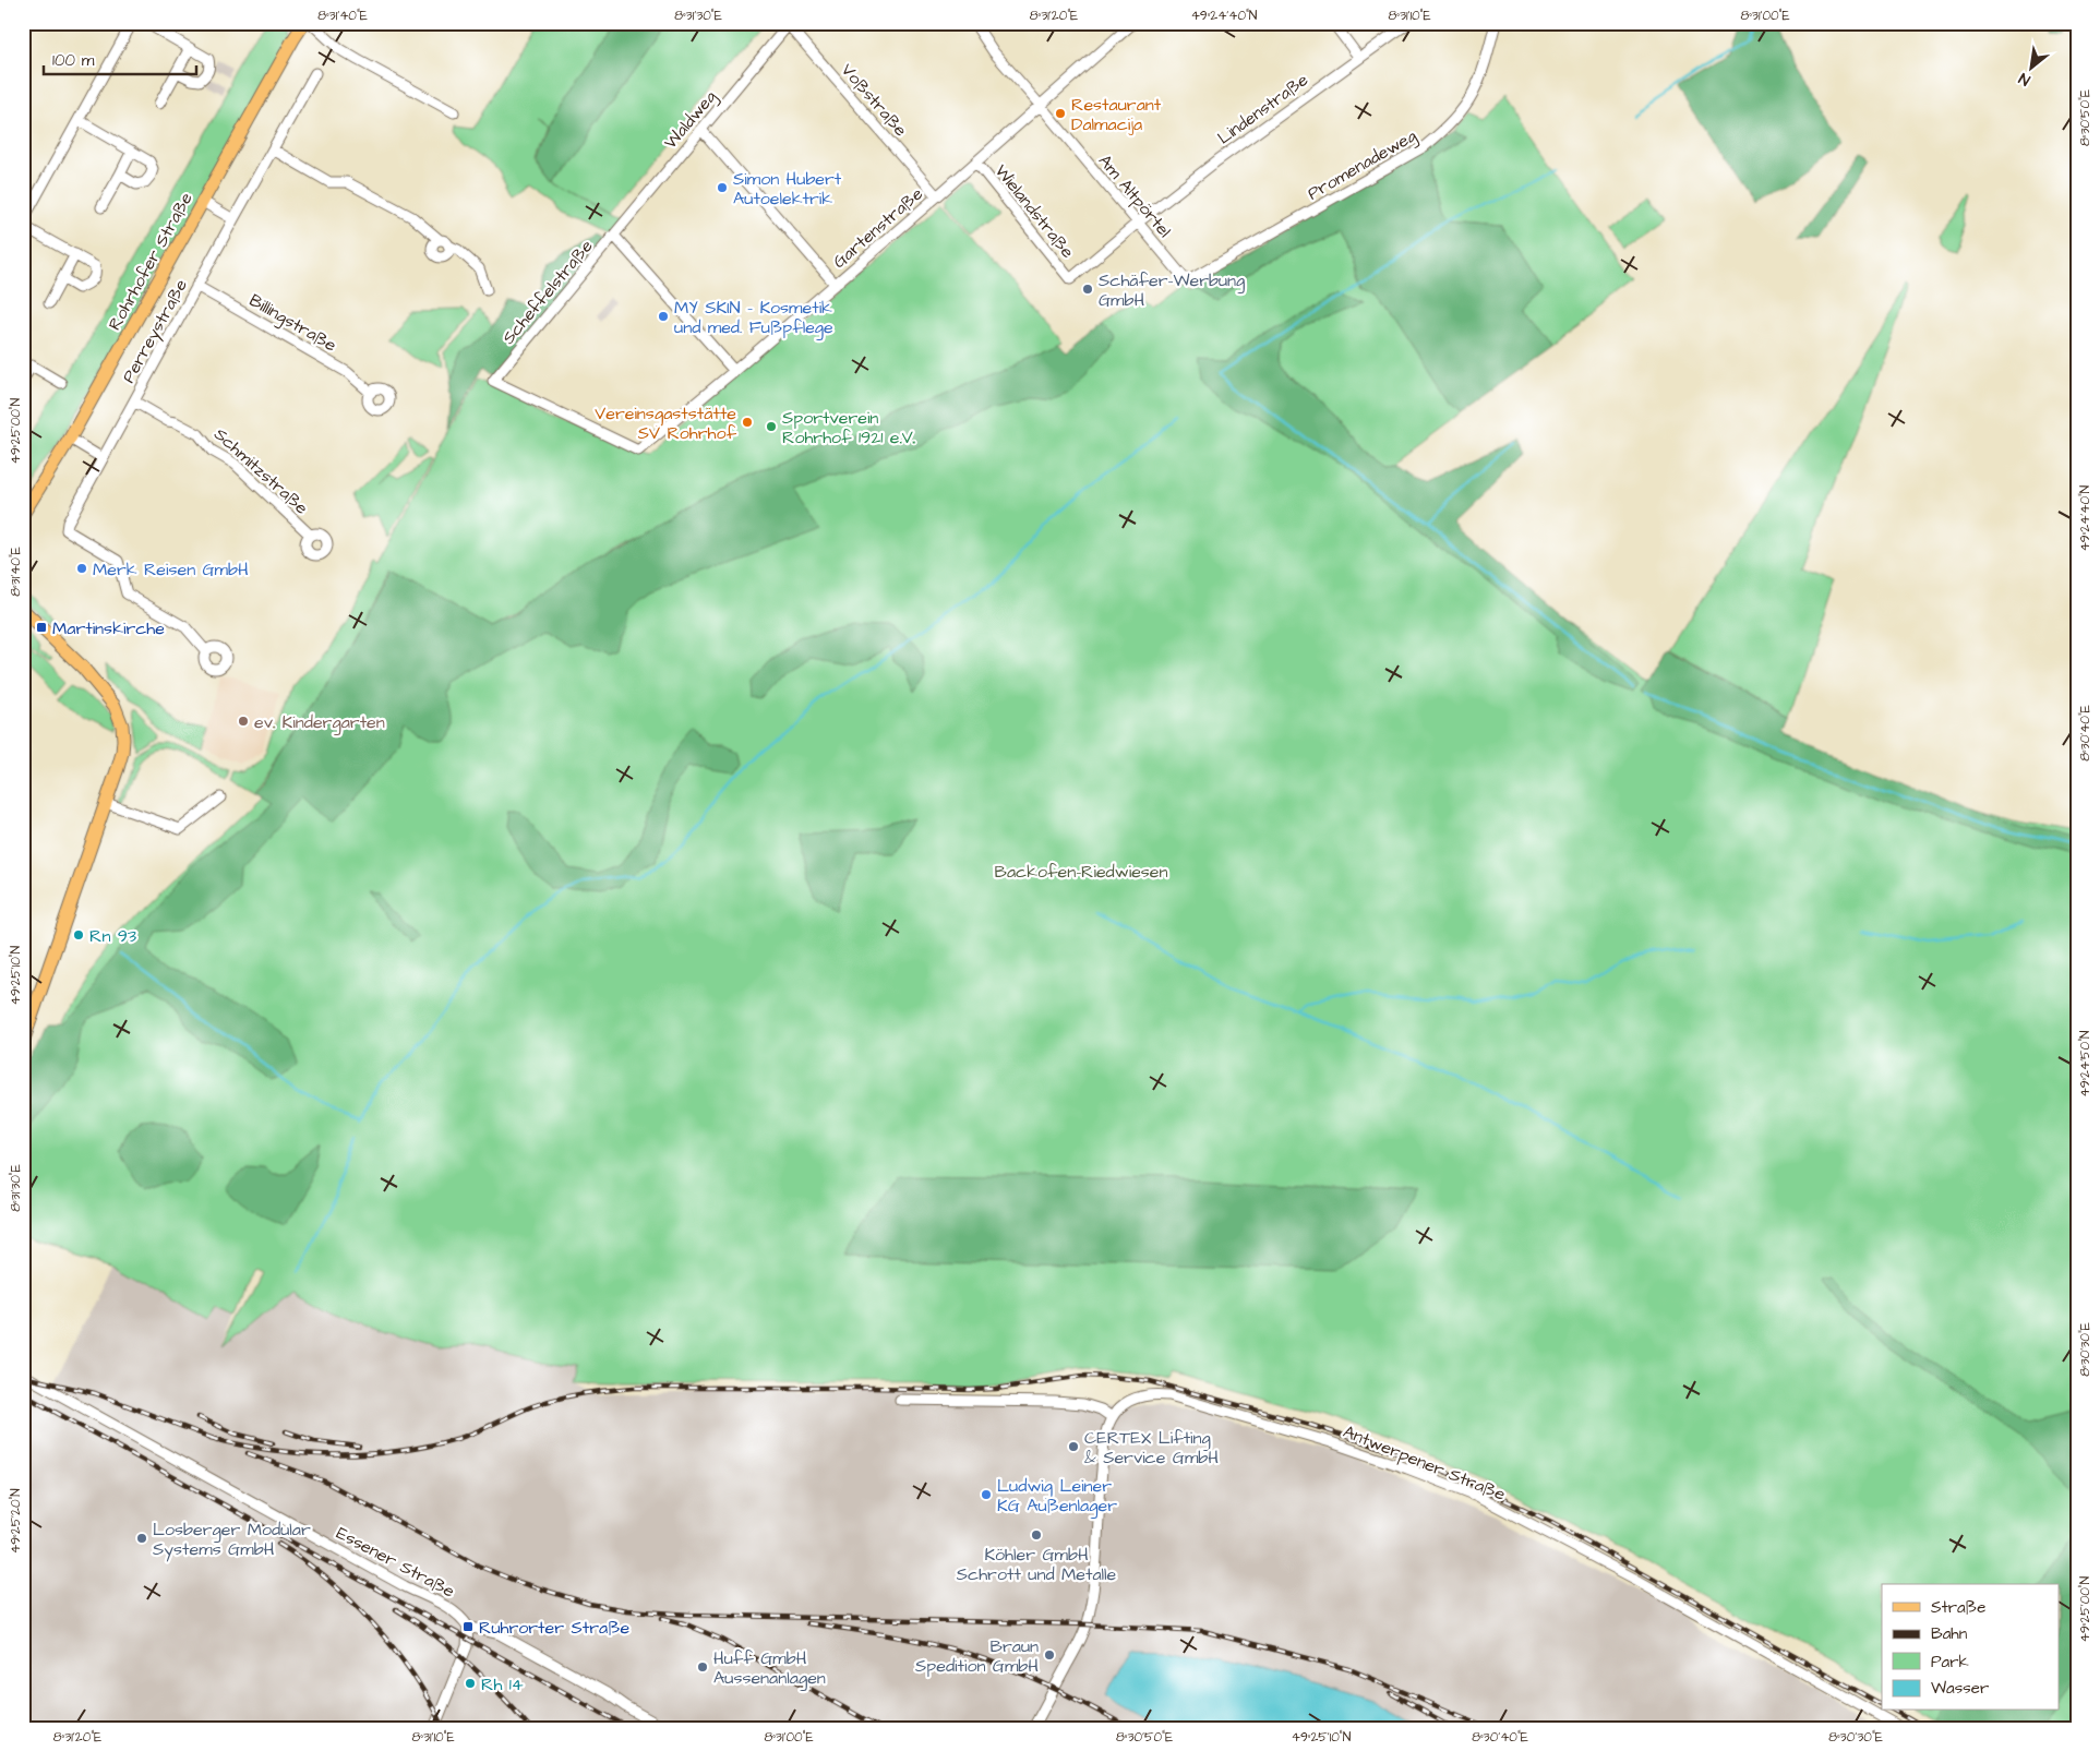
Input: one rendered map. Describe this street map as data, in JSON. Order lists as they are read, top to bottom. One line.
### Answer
{"streets":{"main road":["Rohrhofer Straße"],"street":["Voßstraße","Lindenstraße","Waldweg","Promenadeweg","Am Altpörtel","Wielandstraße","Gartenstraße","Scheffelstraße","Billingstraße","Perreystraße","Schmitzstraße","Antwerpener Straße","Essener Straße"]},"crossings":[["Voßstraße","Waldweg"],["Voßstraße","Gartenstraße"],["Lindenstraße","Am Altpörtel"],["Lindenstraße","Wielandstraße"],["Waldweg","Scheffelstraße"],["Promenadeweg","Am Altpörtel"],["Am Altpörtel","Gartenstraße"],["Wielandstraße","Gartenstraße"],["Gartenstraße","Scheffelstraße"],["Billingstraße","Perreystraße"],["Perreystraße","Schmitzstraße"]],"parks":["Backofen-Riedwiesen"],"places":{"other":["Restaurant Dalmacija","Simon Hubert Autoelektrik","Schäfer-Werbung GmbH","MY SKIN - Kosmetik und med. Fußpflege","Vereinsgaststätte SV Rohrhof","Sportverein Rohrhof 1921 e.V.","Merk Reisen GmbH","ev. Kindergarten","Rn 93","CERTEX Lifting & Service GmbH","Ludwig Leiner KG Außenlager","Köhler GmbH Schrott und Metalle","Losberger Modular Systems GmbH","Braun Spedition GmbH","Huff GmbH Aussenanlagen","Rh 14"],"transit":["Martinskirche","Ruhrorter Straße"]},"legend":["Straße","Bahn","Park","Wasser"],"scale_bar":"100 m","north":"bottom left","coordinates":["8°31'40\"E","8°31'30\"E","8°31'20\"E","49°24'40\"N","8°31'10\"E","8°31'00\"E","8°30'50\"E","49°25'00\"N","8°30'40\"E","49°25'10\"N","49°24'50\"N","8°30'30\"E","49°25'20\"N"]}
